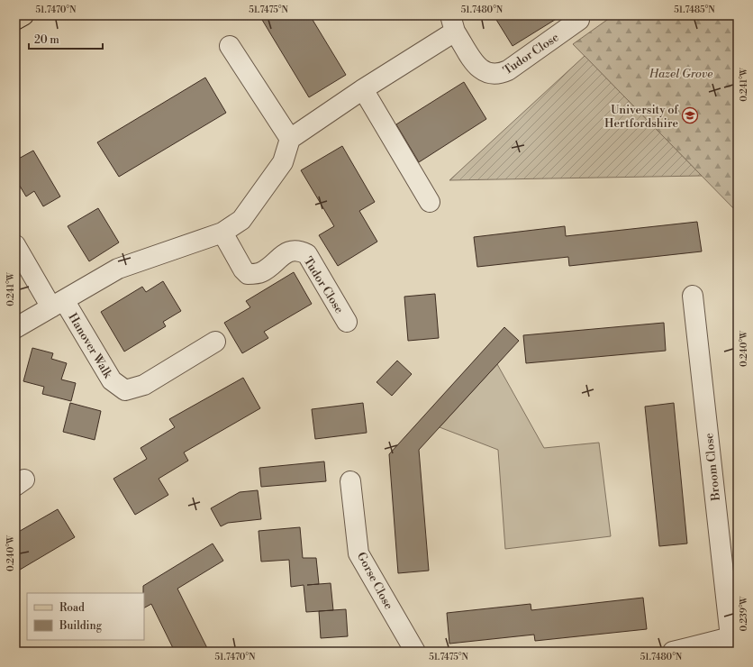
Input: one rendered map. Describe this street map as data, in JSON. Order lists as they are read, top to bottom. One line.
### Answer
{"streets":{"street":["Tudor Close","Hanover Walk","Broom Close","Gorse Close"]},"parks":["Hazel Grove"],"places":{"school or university":["University of Hertfordshire"]},"legend":["Road","Building"],"scale_bar":"20 m","coordinates":["51.7470°N","51.7475°N","51.7480°N","51.7485°N","0.241°W","0.240°W","0.239°W"]}
